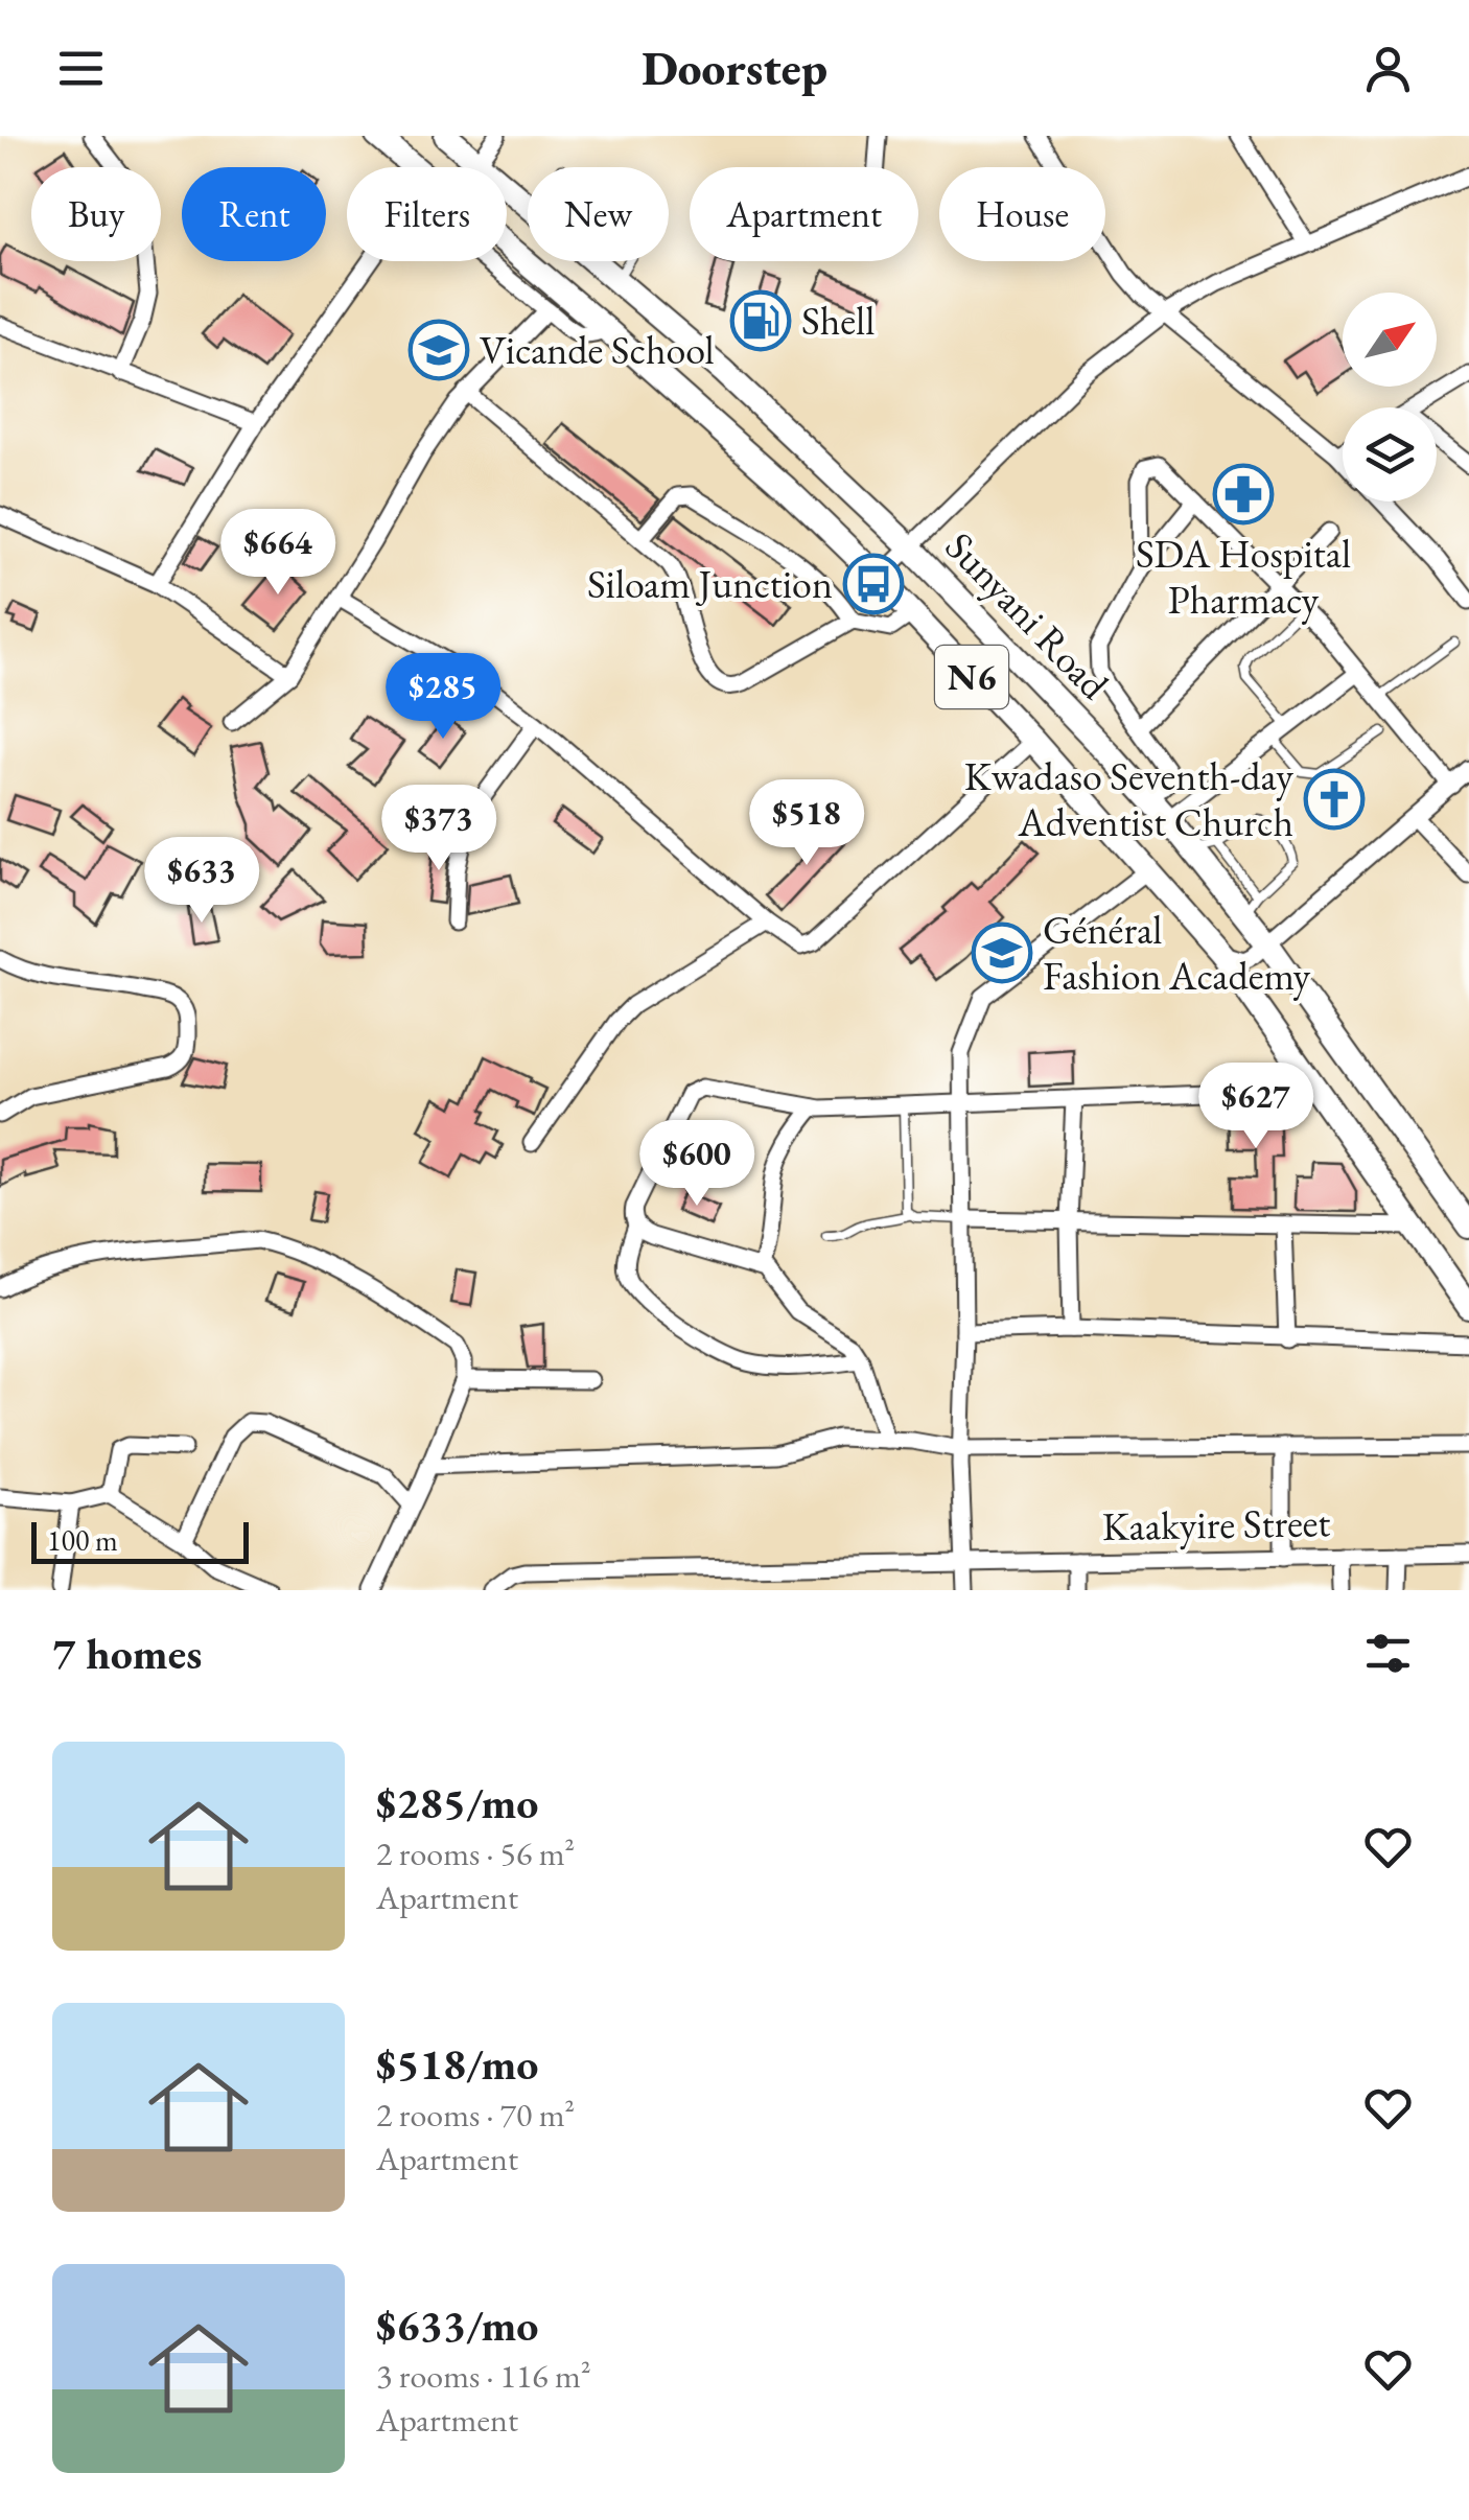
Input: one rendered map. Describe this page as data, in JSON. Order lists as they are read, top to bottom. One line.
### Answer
{"streets":{"main road":["Sunyani Road","N6"],"street":["Kaakyire Street"]},"places":{"fuel station":["Shell"],"school or university":["Vicande School","Général Fashion Academy"],"pharmacy":["SDA Hospital Pharmacy"],"bus stop":["Siloam Junction"],"church":["Kwadaso Seventh-day Adventist Church"]},"scale_bar":"100 m","north":"top right","page":{"header":"Doorstep","chip":["Buy","Rent","Filters","New","Apartment","House"],"price":["$664","$285","$518","$373","$633","$627","$600"],"scale":"100 m","heading":"7 homes","list":[{"name":"$285/mo","note":"2 rooms · 56 m² · Apartment"},{"name":"$518/mo","note":"2 rooms · 70 m² · Apartment"},{"name":"$633/mo","note":"3 rooms · 116 m² · Apartment"}]}}
